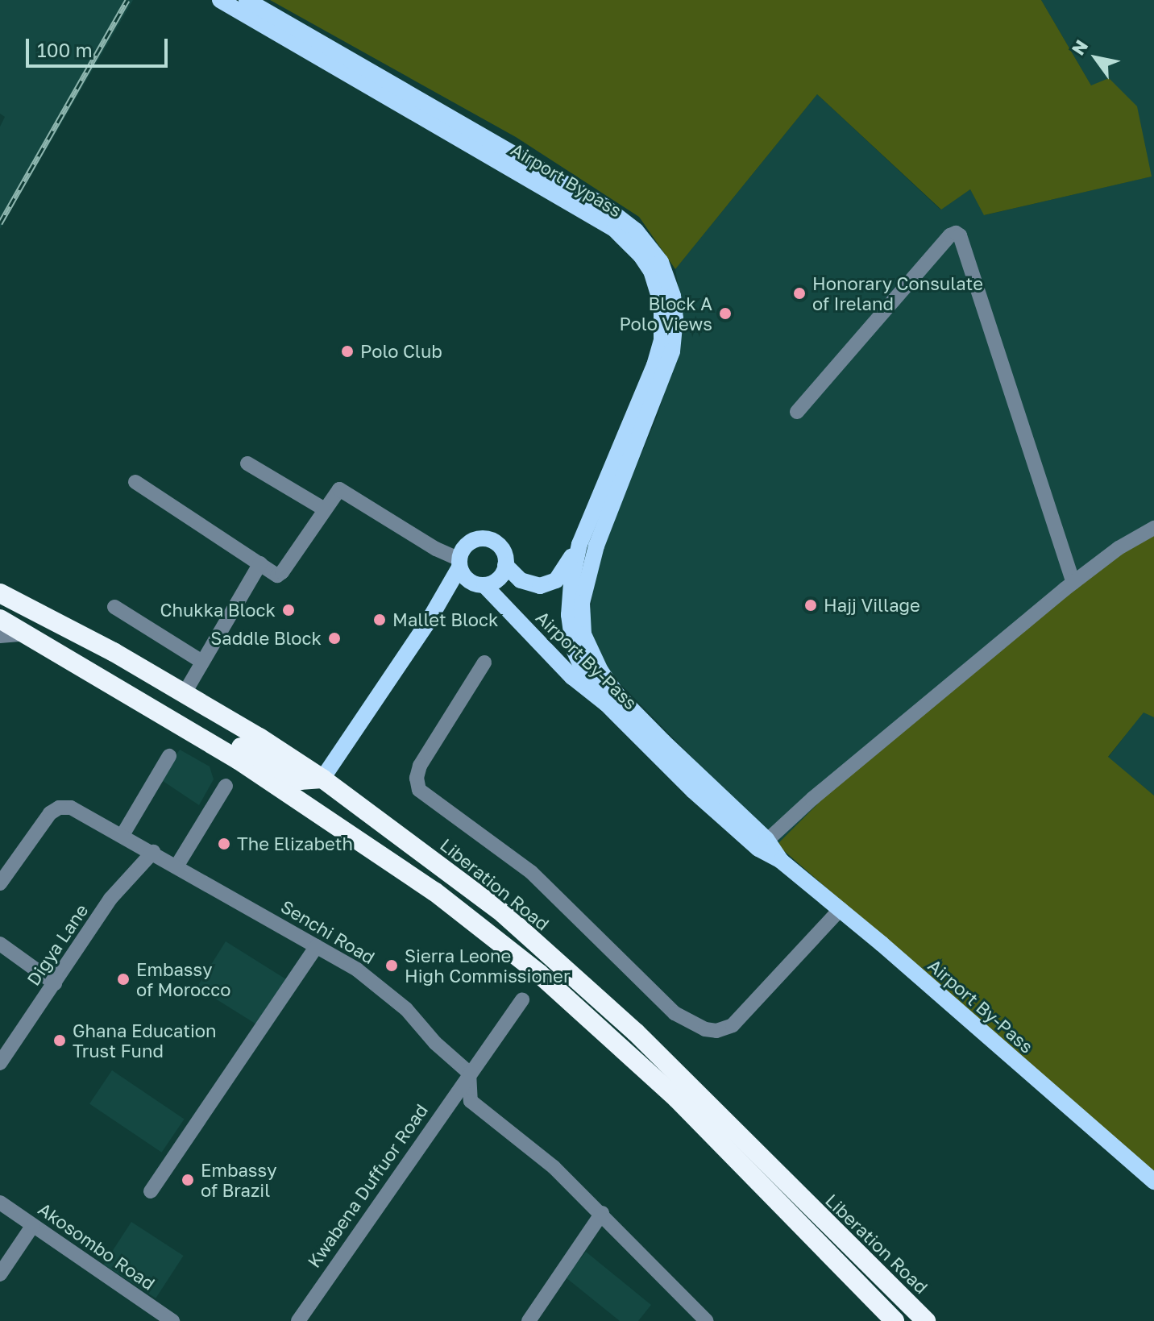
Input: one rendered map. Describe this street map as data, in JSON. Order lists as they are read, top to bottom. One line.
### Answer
{"streets":{"highway":["Liberation Road"],"main road":["Airport Bypass","Airport By-Pass"],"street":["Senchi Road","Digya Lane","Kwabena Duffuor Road","Akosombo Road"]},"crossings":[["Airport Bypass","Airport By-Pass"],["Senchi Road","Digya Lane"],["Senchi Road","Kwabena Duffuor Road"]],"places":["Honorary Consulate of Ireland","Block A Polo Views","Polo Club","Hajj Village","Chukka Block","Mallet Block","Saddle Block","The Elizabeth","Sierra Leone High Commissioner","Embassy of Morocco","Ghana Education Trust Fund","Embassy of Brazil"],"scale_bar":"100 m","north":"top left"}
